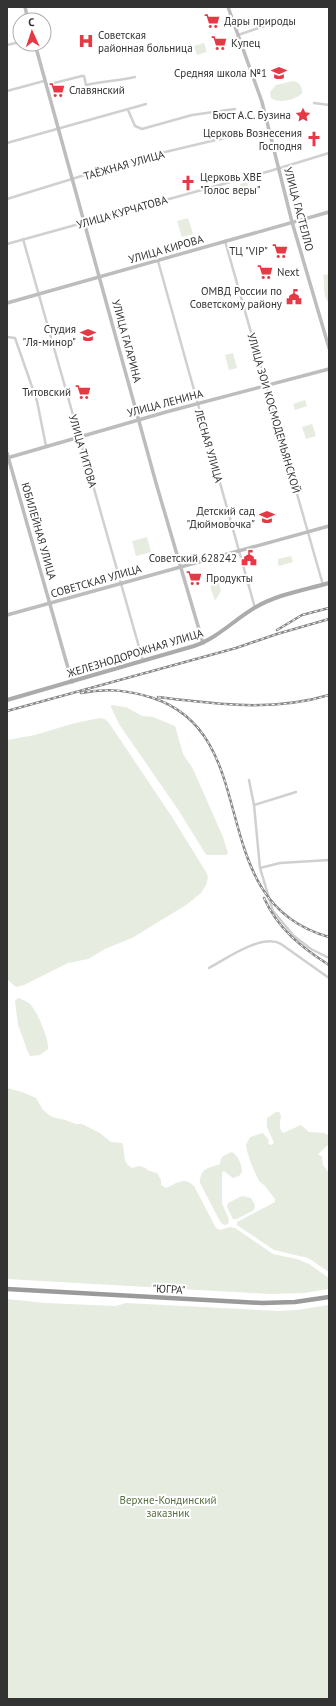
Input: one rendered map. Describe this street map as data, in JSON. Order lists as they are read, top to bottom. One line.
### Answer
{"streets":{"highway":["\"ЮГРА\""],"main road":["ЖЕЛЕЗНОДОРОЖНАЯ УЛИЦА"],"street":["ТАЁЖНАЯ УЛИЦА","УЛИЦА ГАСТЕЛЛО","УЛИЦА КУРЧАТОВА","УЛИЦА КИРОВА","УЛИЦА ГАГАРИНА","УЛИЦА ЛЕНИНА","УЛИЦА ЗОИ КОСМОДЕМЬЯНСКОЙ","ЛЕСНАЯ УЛИЦА","УЛИЦА ТИТОВА","ЮБИЛЕЙНАЯ УЛИЦА","СОВЕТСКАЯ УЛИЦА"]},"crossings":[["ТАЁЖНАЯ УЛИЦА","УЛИЦА ГАГАРИНА"],["УЛИЦА ГАСТЕЛЛО","УЛИЦА КУРЧАТОВА"],["УЛИЦА ГАСТЕЛЛО","УЛИЦА КИРОВА"],["УЛИЦА КУРЧАТОВА","УЛИЦА ГАГАРИНА"],["УЛИЦА КУРЧАТОВА","УЛИЦА ТИТОВА"],["УЛИЦА КИРОВА","УЛИЦА ГАГАРИНА"],["УЛИЦА КИРОВА","УЛИЦА ЗОИ КОСМОДЕМЬЯНСКОЙ"],["УЛИЦА КИРОВА","ЛЕСНАЯ УЛИЦА"],["УЛИЦА КИРОВА","УЛИЦА ТИТОВА"],["УЛИЦА ГАГАРИНА","УЛИЦА ЛЕНИНА"],["УЛИЦА ГАГАРИНА","СОВЕТСКАЯ УЛИЦА"],["УЛИЦА ГАГАРИНА","ЖЕЛЕЗНОДОРОЖНАЯ УЛИЦА"],["УЛИЦА ЛЕНИНА","УЛИЦА ЗОИ КОСМОДЕМЬЯНСКОЙ"],["УЛИЦА ЛЕНИНА","ЛЕСНАЯ УЛИЦА"],["УЛИЦА ЛЕНИНА","УЛИЦА ТИТОВА"],["УЛИЦА ЛЕНИНА","ЮБИЛЕЙНАЯ УЛИЦА"],["УЛИЦА ЗОИ КОСМОДЕМЬЯНСКОЙ","СОВЕТСКАЯ УЛИЦА"],["УЛИЦА ЗОИ КОСМОДЕМЬЯНСКОЙ","ЖЕЛЕЗНОДОРОЖНАЯ УЛИЦА"],["ЛЕСНАЯ УЛИЦА","СОВЕТСКАЯ УЛИЦА"],["ЛЕСНАЯ УЛИЦА","ЖЕЛЕЗНОДОРОЖНАЯ УЛИЦА"],["УЛИЦА ТИТОВА","СОВЕТСКАЯ УЛИЦА"],["УЛИЦА ТИТОВА","ЖЕЛЕЗНОДОРОЖНАЯ УЛИЦА"],["ЮБИЛЕЙНАЯ УЛИЦА","СОВЕТСКАЯ УЛИЦА"],["ЮБИЛЕЙНАЯ УЛИЦА","ЖЕЛЕЗНОДОРОЖНАЯ УЛИЦА"]],"parks":["Верхне-Кондинский заказник"],"places":{"supermarket":["Дары природы","Купец","Славянский","ТЦ \"VIP\"","Next","Титовский","Продукты"],"hospital":["Советская районная больница"],"school or university":["Средняя школа №1","Студия \"Ля-минор\"","Детский сад \"Дюймовочка\""],"place":["Бюст А.С. Бузина"],"church":["Церковь Вознесения Господня","Церковь ХВЕ \"Голос веры\""],"public building":["ОМВД России по Советскому району","Советский 628242"]},"north":"top"}
